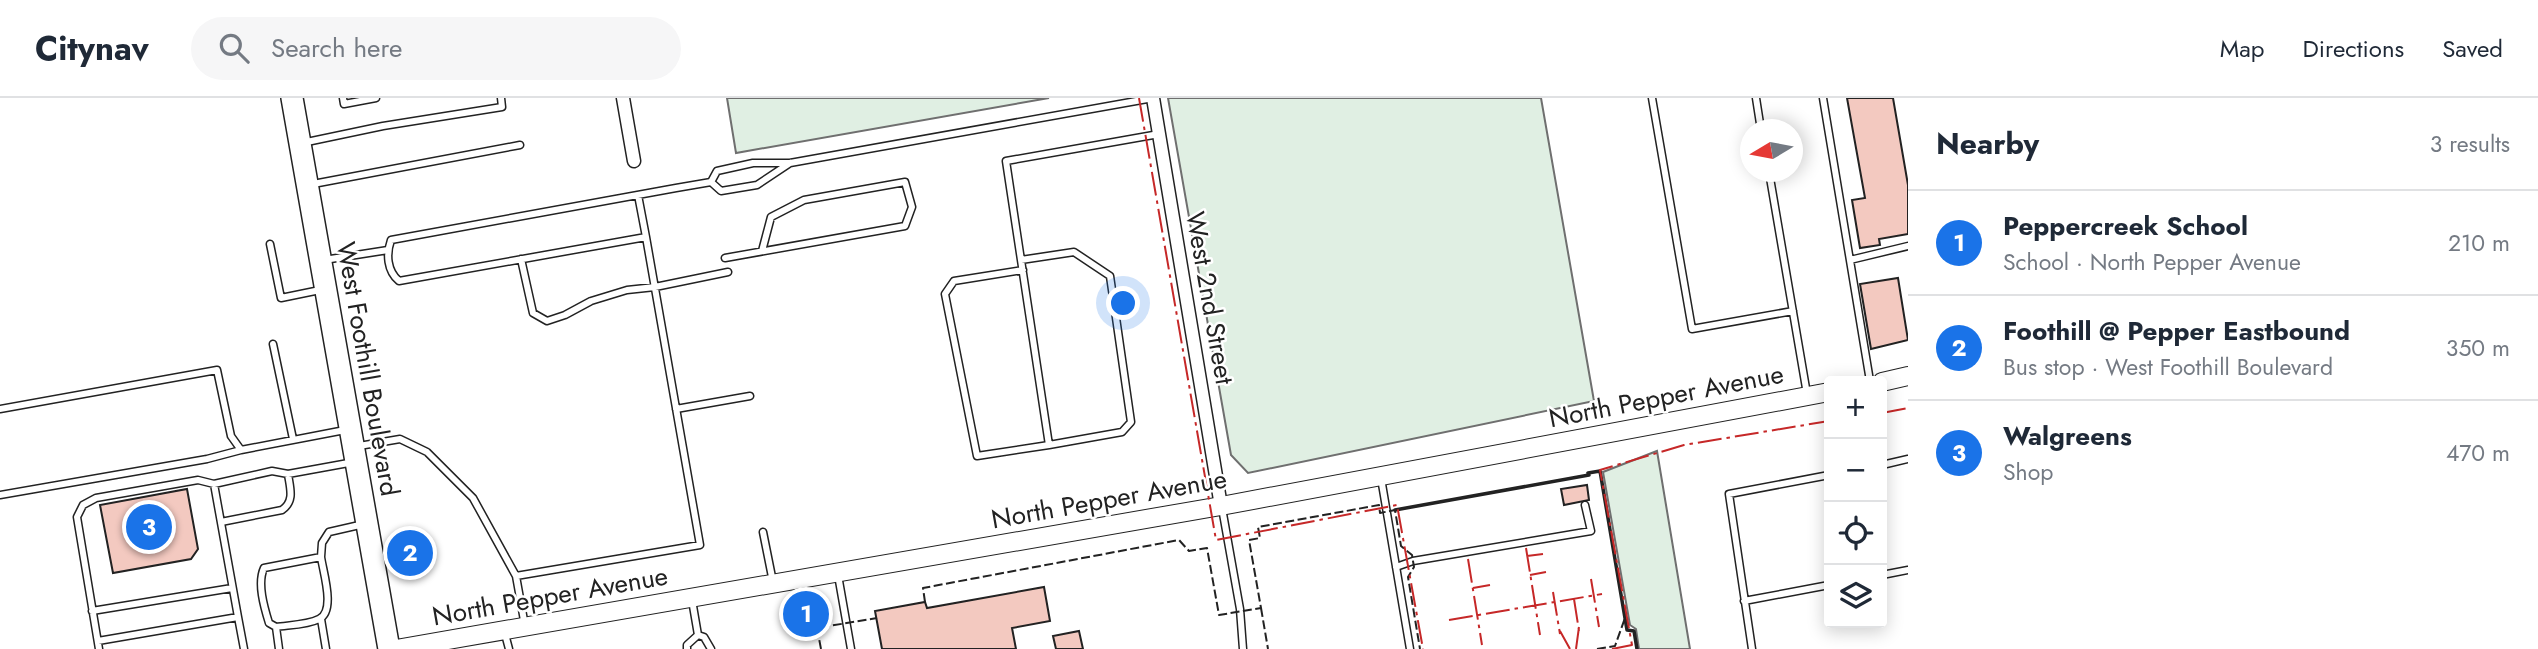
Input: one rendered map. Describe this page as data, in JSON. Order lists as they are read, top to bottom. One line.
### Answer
{"streets":{"main road":["West Foothill Boulevard","North Pepper Avenue"],"street":["West 2nd Street"]},"crossings":[["West 2nd Street","North Pepper Avenue"]],"north":"left","page":{"header":"Citynav","search":"Search here","nav":["Map","Directions","Saved"],"heading":["Nearby","3 results"],"list":[{"mark":"1","name":"Peppercreek School","note":"School · North Pepper Avenue","value":"210 m"},{"mark":"2","name":"Foothill @ Pepper Eastbound","note":"Bus stop · West Foothill Boulevard","value":"350 m"},{"mark":"3","name":"Walgreens","note":"Shop","value":"470 m"}],"map_buttons":["+","−"],"pins":["3","2","1"]}}
